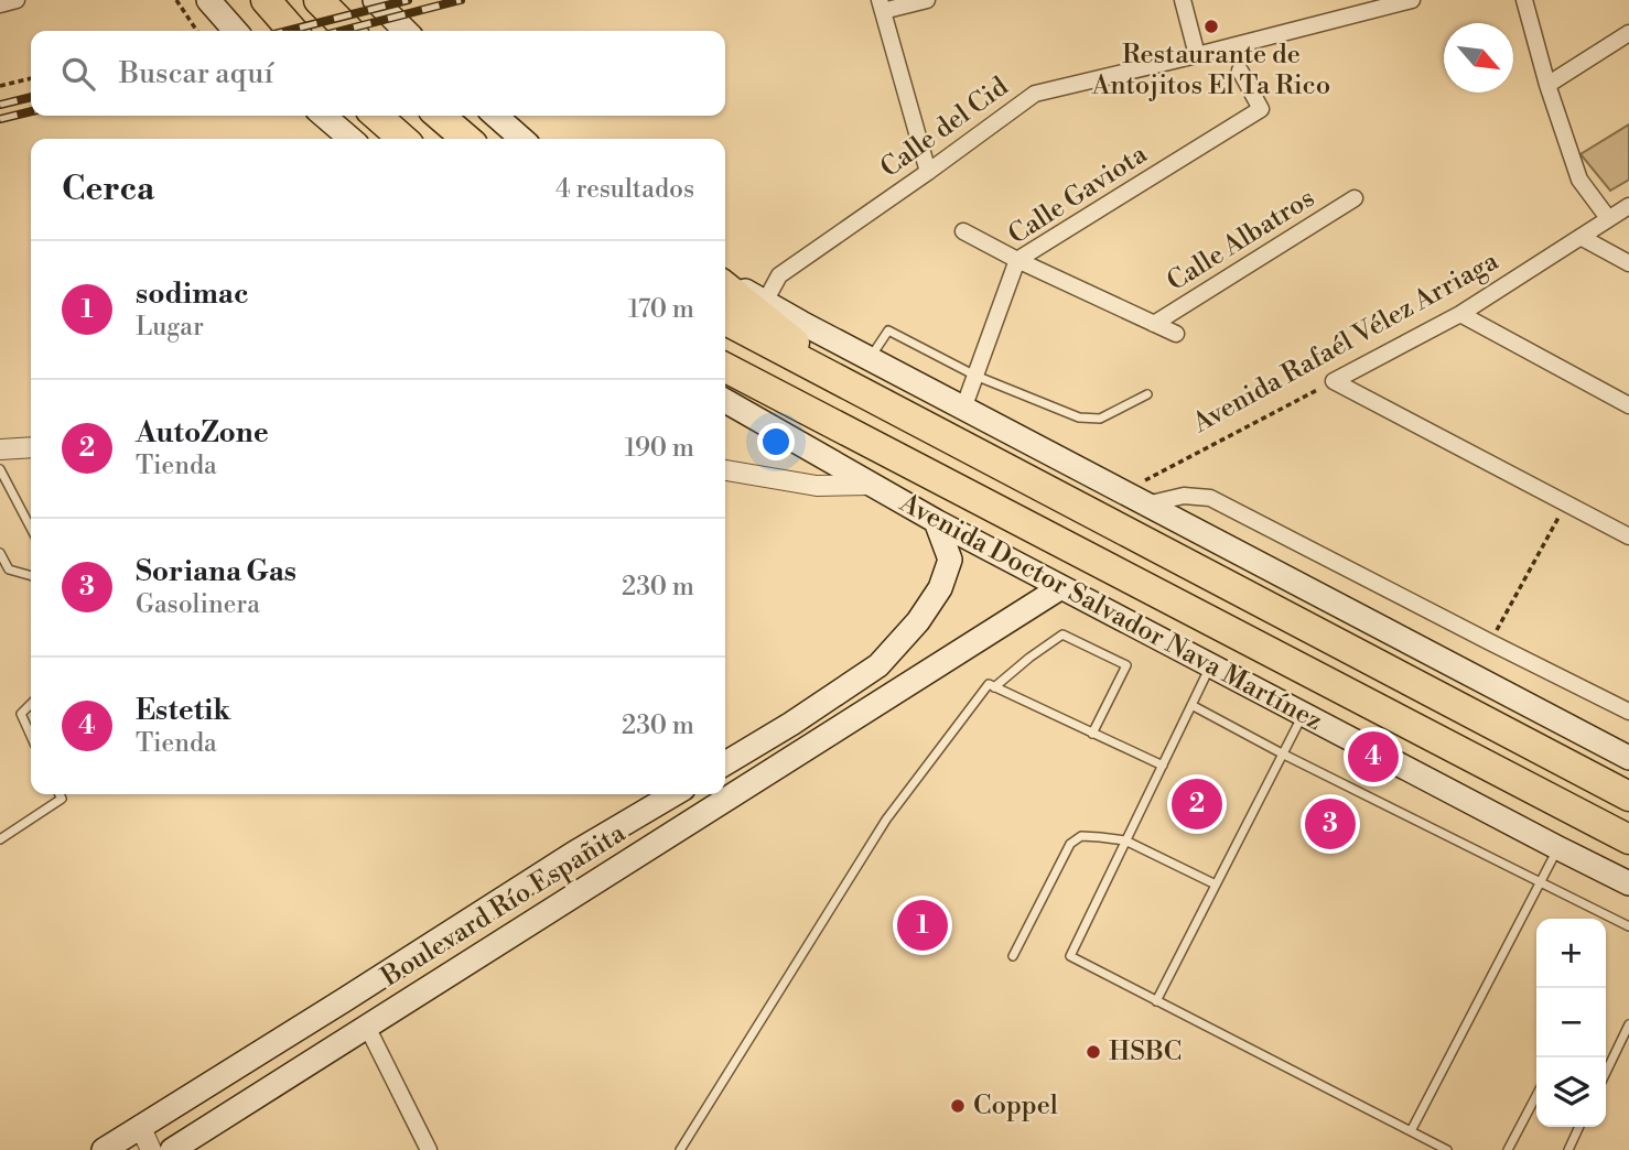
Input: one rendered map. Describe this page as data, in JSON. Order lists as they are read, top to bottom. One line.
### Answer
{"streets":{"highway":["Avenida Doctor Salvador Nava Martínez"],"main road":["Boulevard Río Españita"],"street":["Calle del Cid","Calle Gaviota","Calle Albatros","Avenida Rafaél Vélez Arriaga"]},"crossings":[["Avenida Doctor Salvador Nava Martínez","Boulevard Río Españita"]],"places":["Restaurante de Antojitos El Ta Rico","HSBC","Coppel"],"north":"bottom right","page":{"search":"Buscar aquí","heading":["Cerca","4 resultados"],"list":[{"mark":"1","name":"sodimac","note":"Lugar","value":"170 m"},{"mark":"2","name":"AutoZone","note":"Tienda","value":"190 m"},{"mark":"3","name":"Soriana Gas","note":"Gasolinera","value":"230 m"},{"mark":"4","name":"Estetik","note":"Tienda","value":"230 m"}],"pins":["4","2","3","1"],"map_buttons":["+","−"]}}
